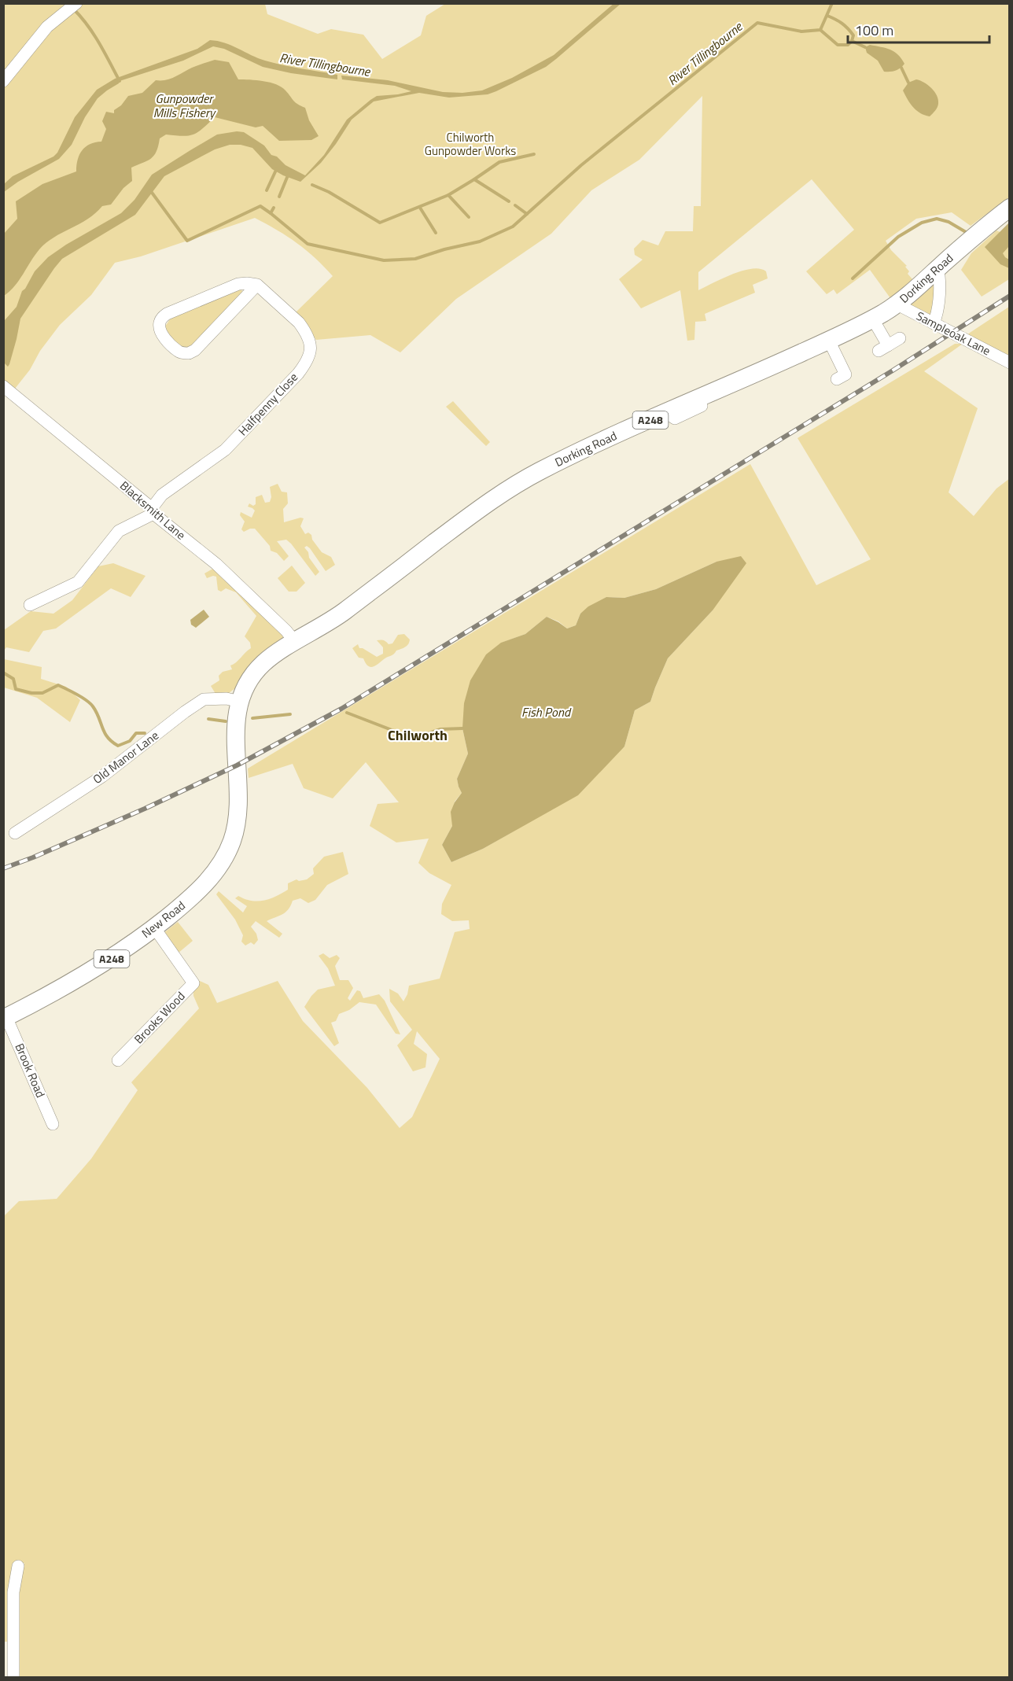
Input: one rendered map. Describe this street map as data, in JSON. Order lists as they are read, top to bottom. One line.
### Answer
{"streets":{"main road":["Dorking Road","A248","New Road"],"street":["Sampleoak Lane","Halfpenny Close","Blacksmith Lane","Old Manor Lane","Brooks Wood","Brook Road"]},"crossings":[["Dorking Road","Sampleoak Lane"],["Dorking Road","Blacksmith Lane"],["Dorking Road","Old Manor Lane"],["Dorking Road","New Road"],["Halfpenny Close","Blacksmith Lane"],["New Road","Brooks Wood"],["New Road","Brook Road"]],"districts":["Chilworth"],"water":["River Tillingbourne","Gunpowder Mills Fishery","Fish Pond"],"parks":["Chilworth Gunpowder Works"],"scale_bar":"100 m"}
